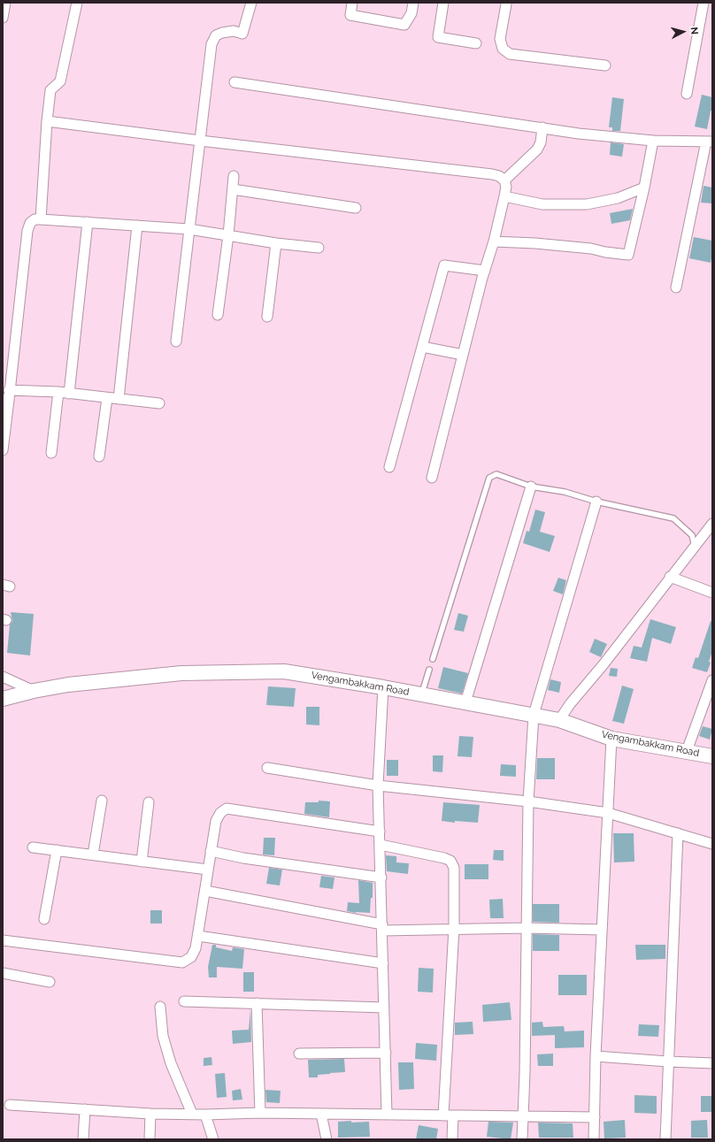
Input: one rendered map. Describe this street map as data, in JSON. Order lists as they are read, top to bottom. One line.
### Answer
{"streets":{"main road":["Vengambakkam Road"]},"north":"right"}
